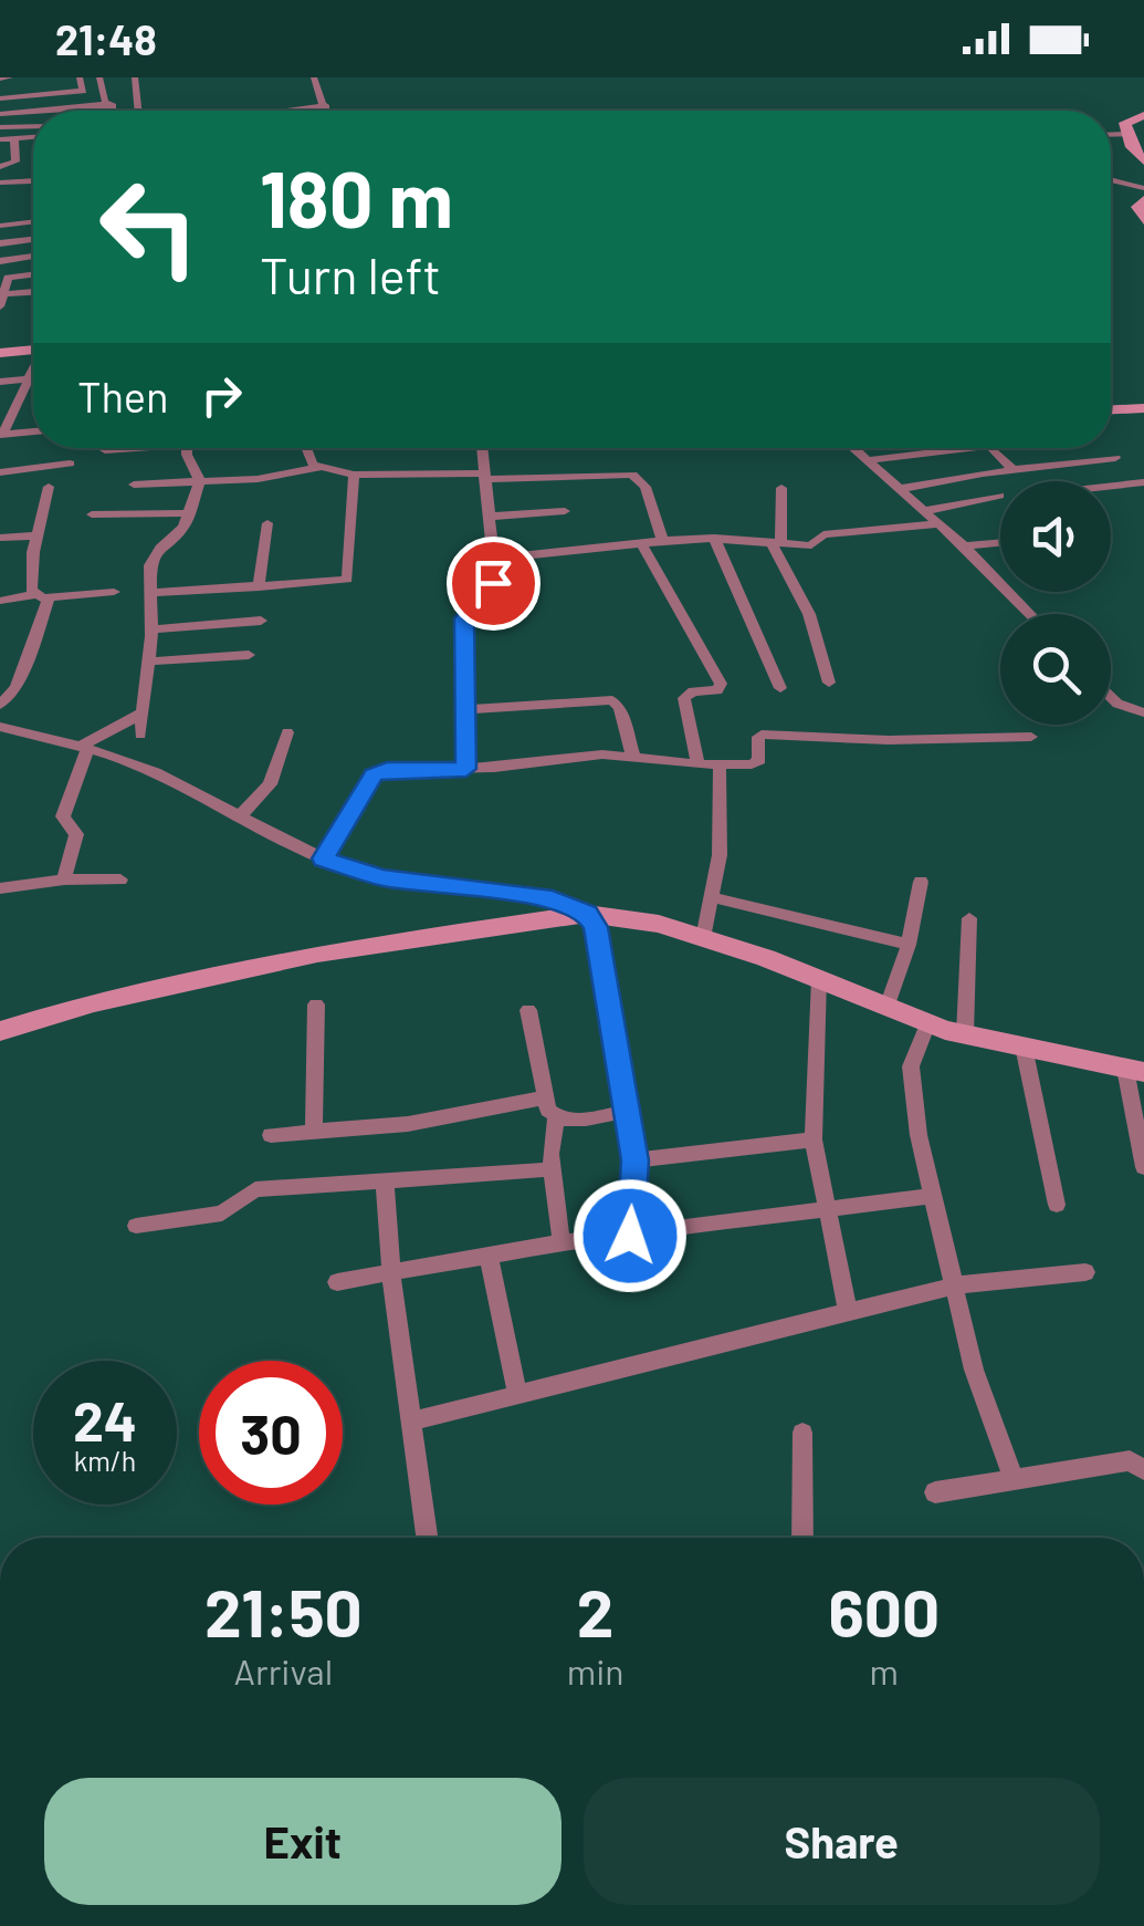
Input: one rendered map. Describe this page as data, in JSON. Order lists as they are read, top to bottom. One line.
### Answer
{"page":{"status":"21:48","turn":["180 m","Turn left"],"then":"Then","speed":"24 km/h","limit":"30","eta":["21:50","Arrival","2","min","600","m"],"buttons":["Exit","Share"]}}
